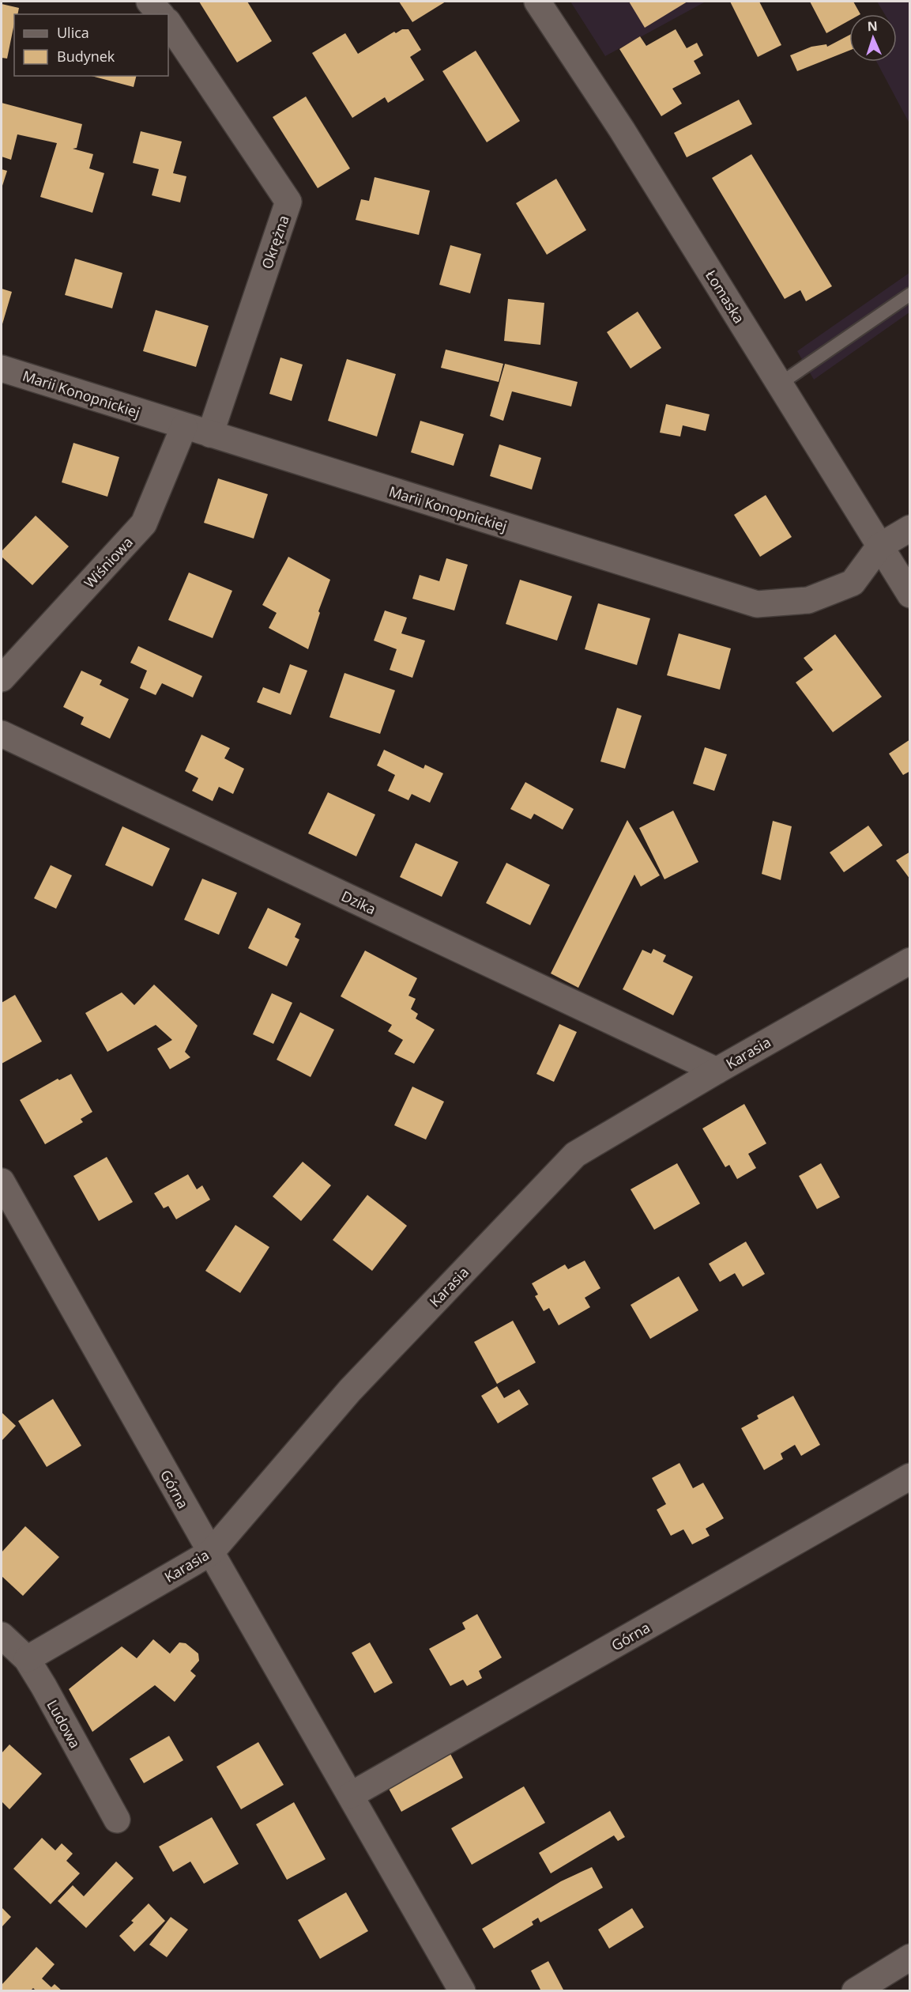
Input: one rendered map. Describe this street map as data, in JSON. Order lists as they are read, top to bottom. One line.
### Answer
{"streets":{"street":["Okrężna","Łomaska","Marii Konopnickiej","Wiśniowa","Dzika","Karasia","Górna","Ludowa"]},"crossings":[["Okrężna","Marii Konopnickiej"],["Łomaska","Marii Konopnickiej"],["Marii Konopnickiej","Wiśniowa"],["Dzika","Karasia"],["Karasia","Górna"],["Karasia","Ludowa"]],"legend":["Ulica","Budynek"],"north":"top"}
